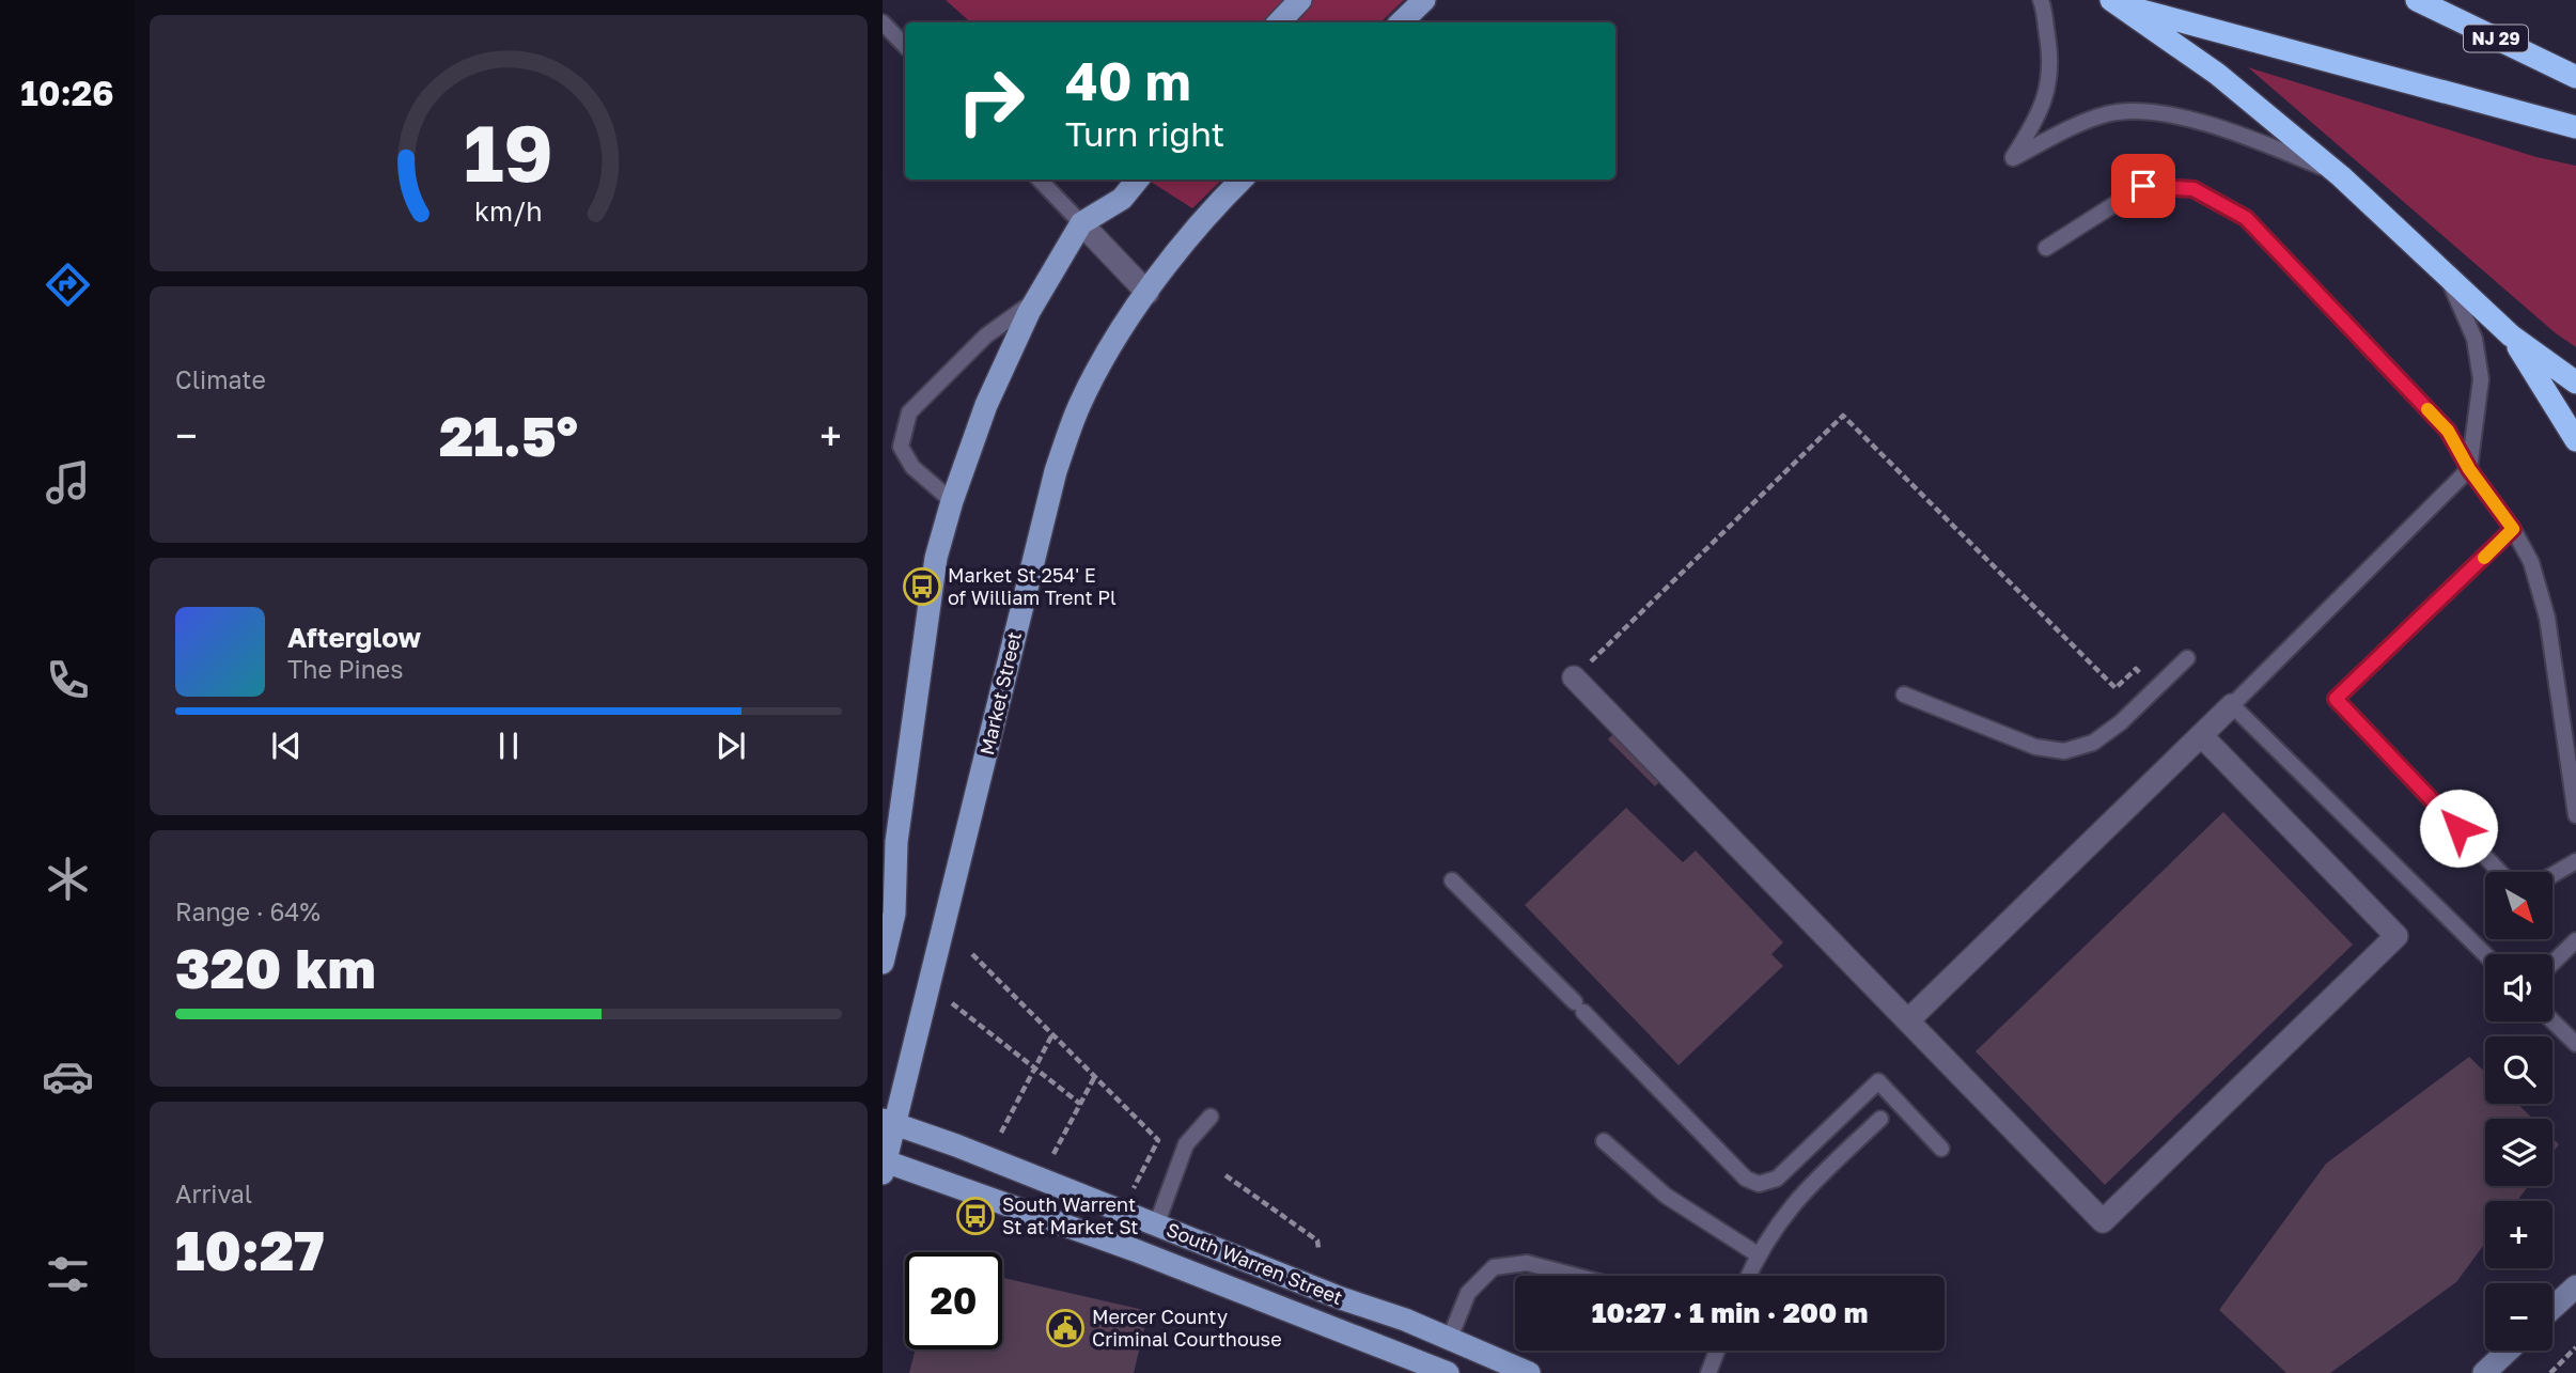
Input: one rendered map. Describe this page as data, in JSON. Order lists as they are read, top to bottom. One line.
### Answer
{"streets":{"highway":["NJ 29"],"main road":["Market Street","South Warren Street"]},"crossings":[["Market Street","South Warren Street"]],"places":{"bus stop":["Market St 254' E of William Trent Pl","South Warrent St at Market St"],"public building":["Mercer County Criminal Courthouse"]},"north":"bottom right","page":{"tabs":"10:26","turn":["40 m","Turn right"],"tile":["Climate",["Range · 64%","320 km"],["Arrival","10:27"]],"heat":["−","21.5°","+"],"song":["Afterglow","The Pines"],"map_buttons":["+","−"],"limit":"20","trip":"10:27 · 1 min · 200 m","gauge":["19","km/h"]}}
